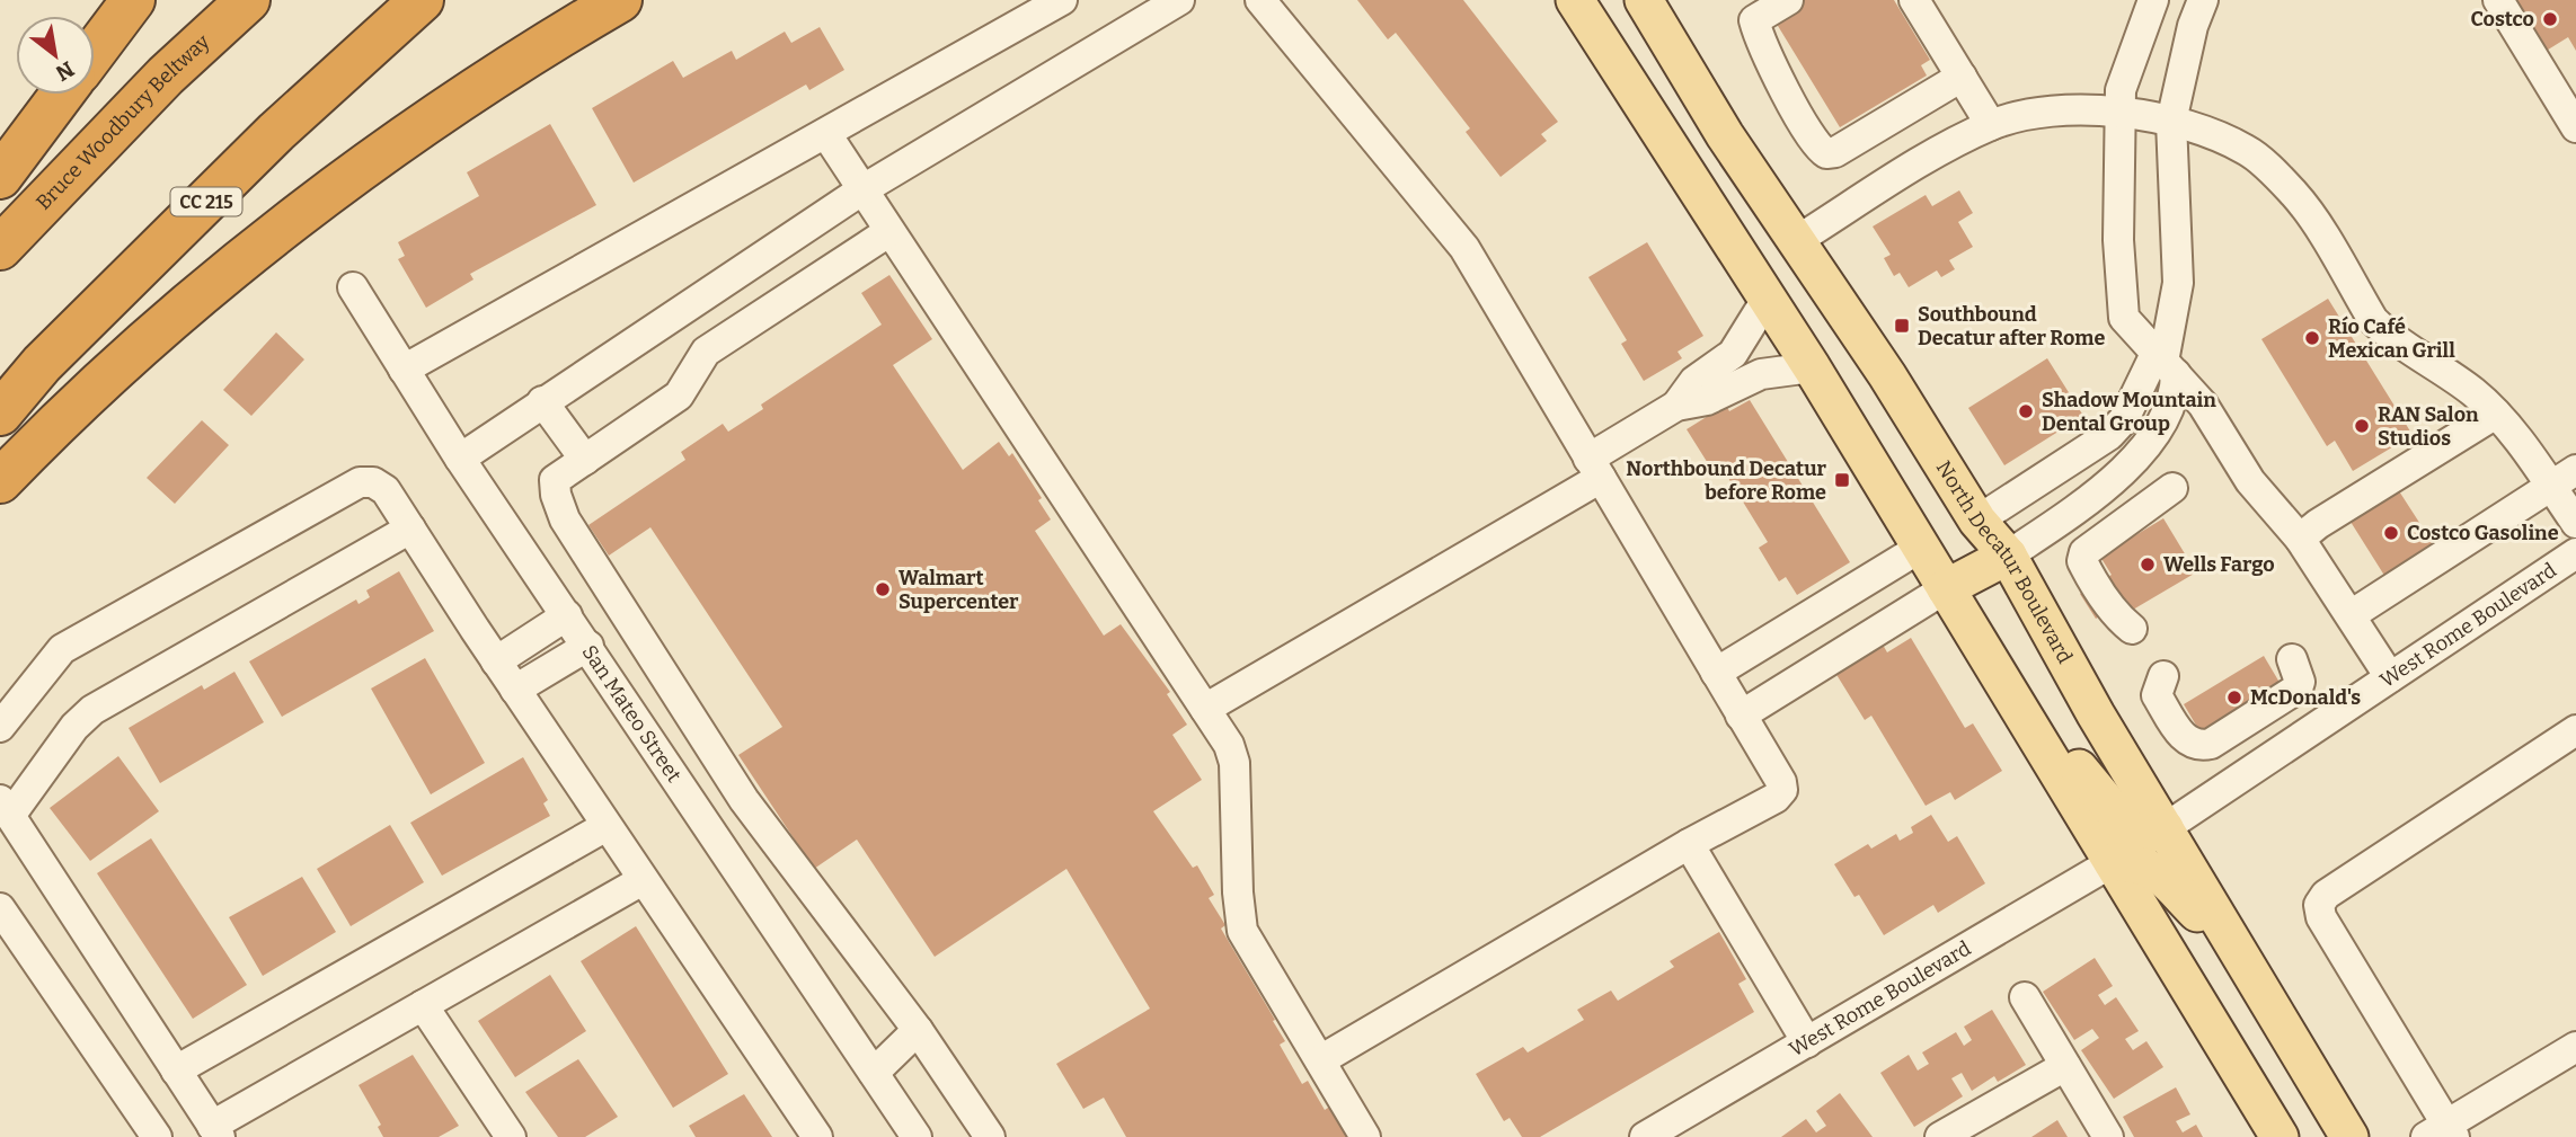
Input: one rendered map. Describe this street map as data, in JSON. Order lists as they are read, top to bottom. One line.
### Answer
{"streets":{"highway":["Bruce Woodbury Beltway","CC 215"],"main road":["North Decatur Boulevard"],"street":["West Rome Boulevard","San Mateo Street"]},"crossings":[["North Decatur Boulevard","West Rome Boulevard"]],"places":{"other":["Costco","Río Café Mexican Grill","Shadow Mountain Dental Group","RAN Salon Studios","Costco Gasoline","Wells Fargo","Walmart Supercenter","McDonald's"],"transit":["Southbound Decatur after Rome","Northbound Decatur before Rome"]},"north":"bottom right"}
